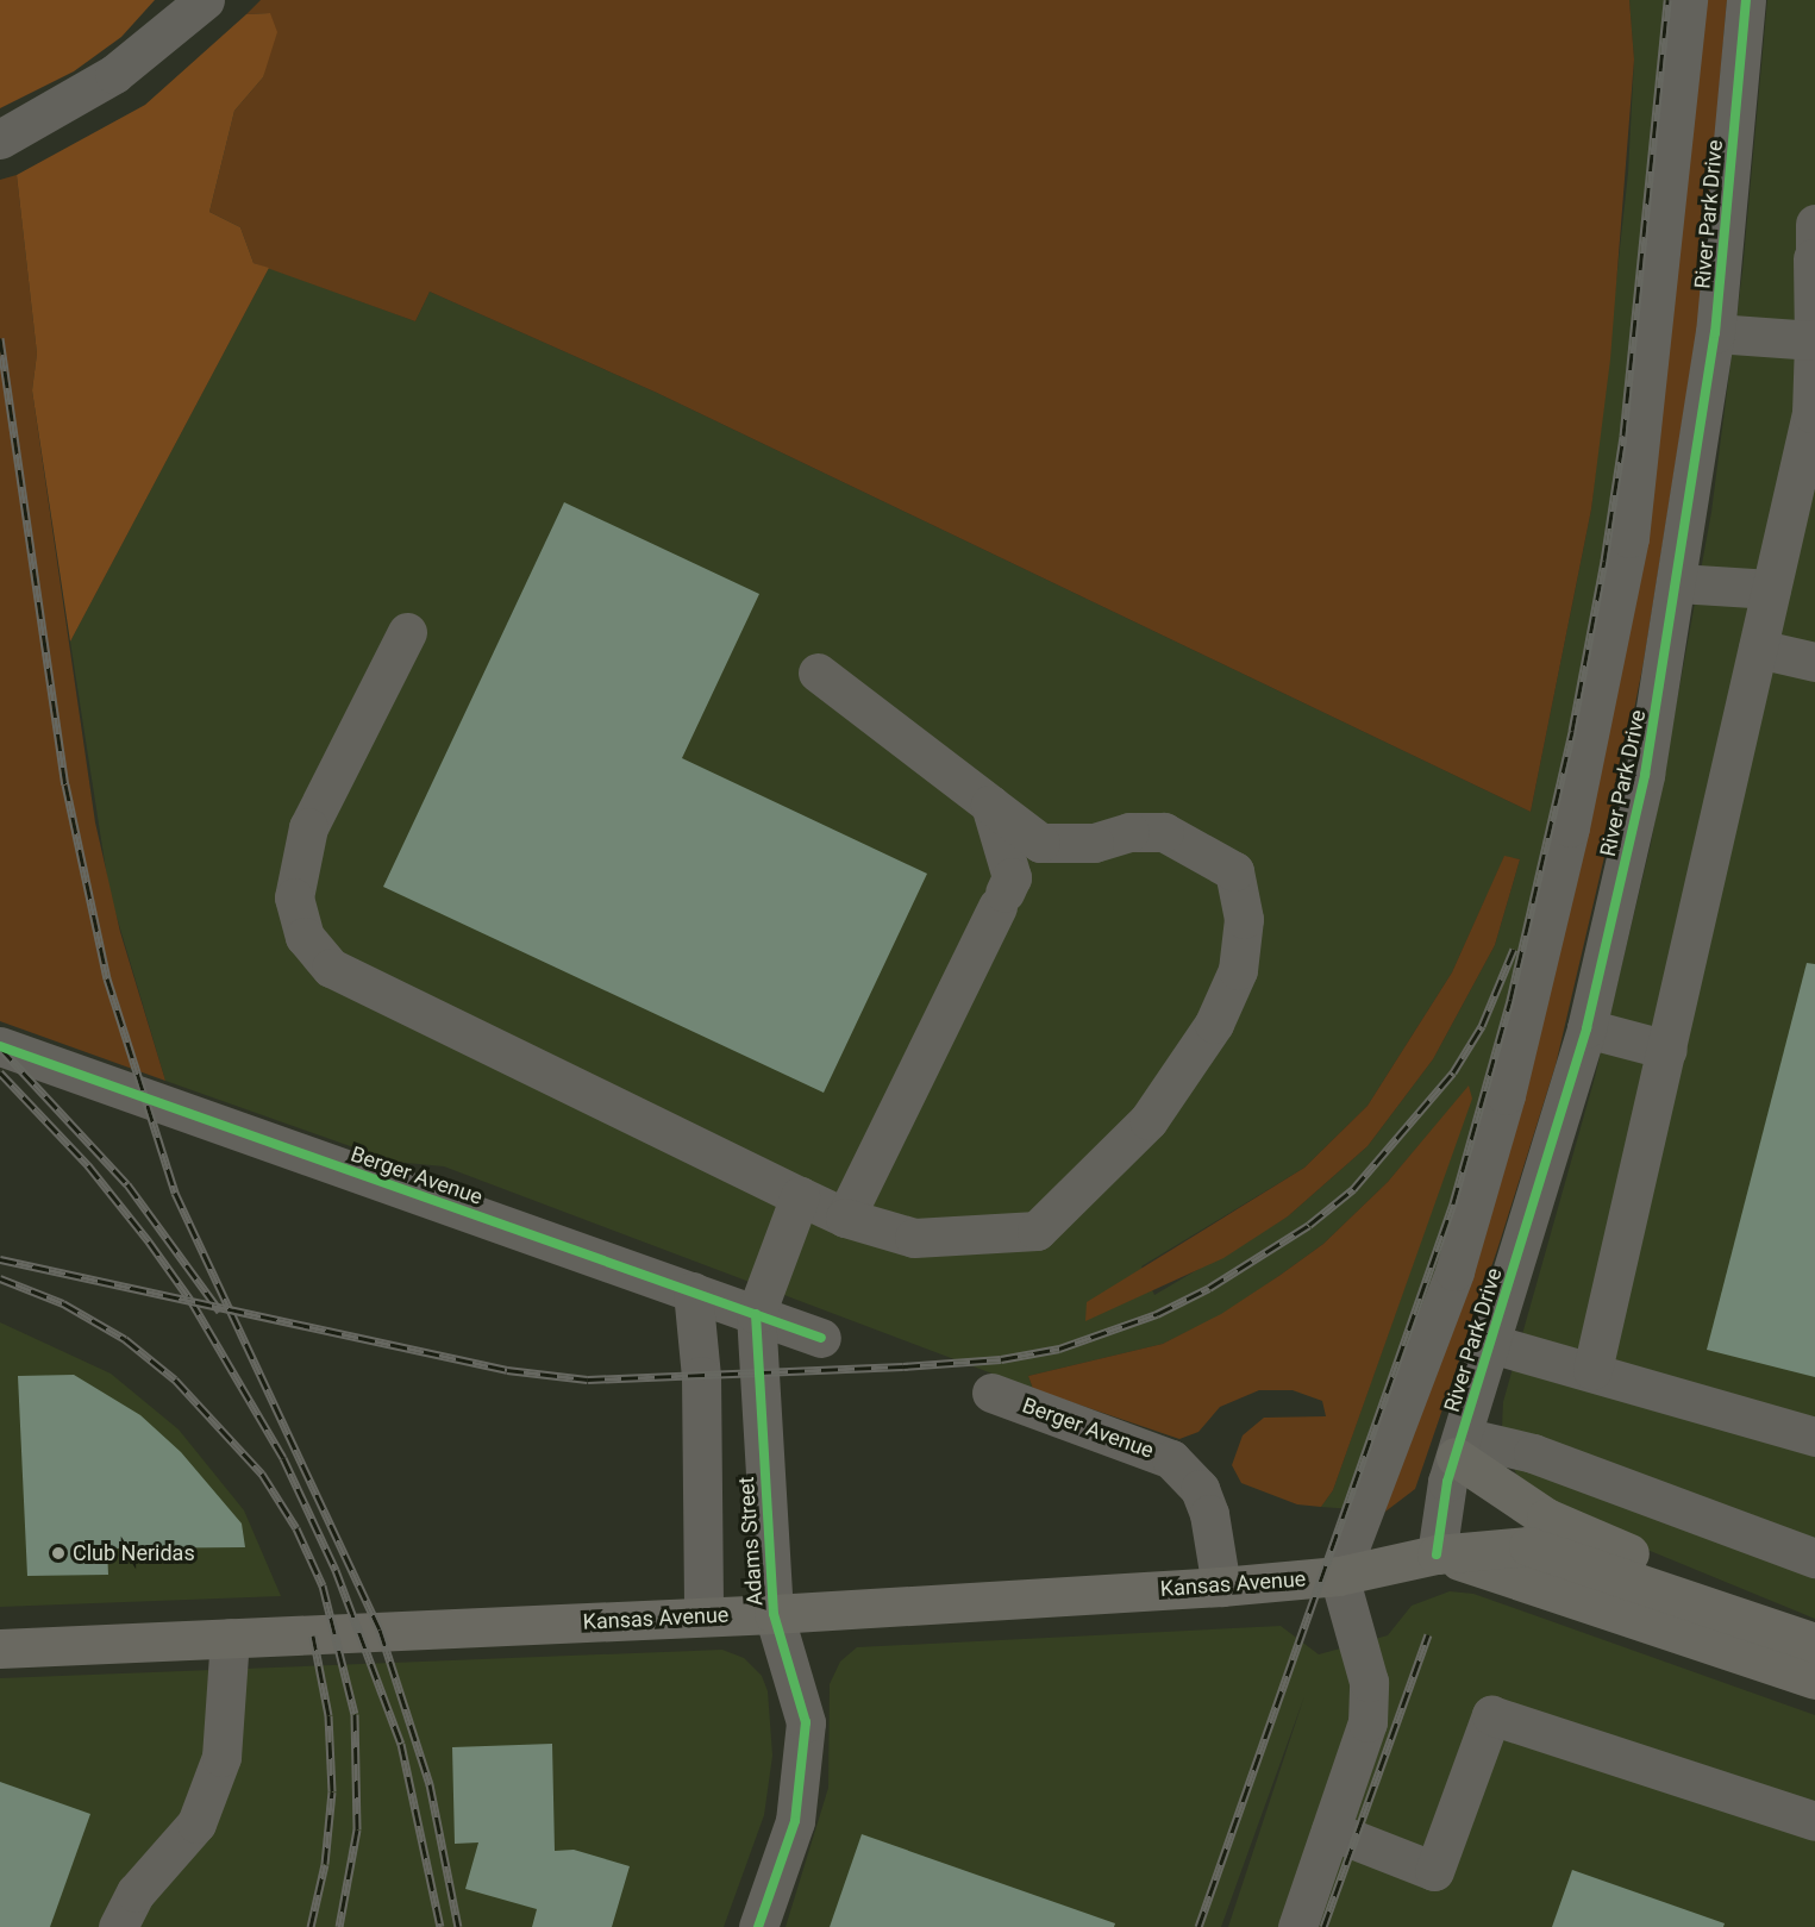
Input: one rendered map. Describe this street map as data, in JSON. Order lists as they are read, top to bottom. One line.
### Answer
{"streets":{"main road":["Kansas Avenue"],"street":["River Park Drive","Berger Avenue","Adams Street"]},"crossings":[["River Park Drive","Kansas Avenue"],["Berger Avenue","Adams Street"],["Berger Avenue","Kansas Avenue"],["Adams Street","Kansas Avenue"]],"places":["Club Neridas"]}
